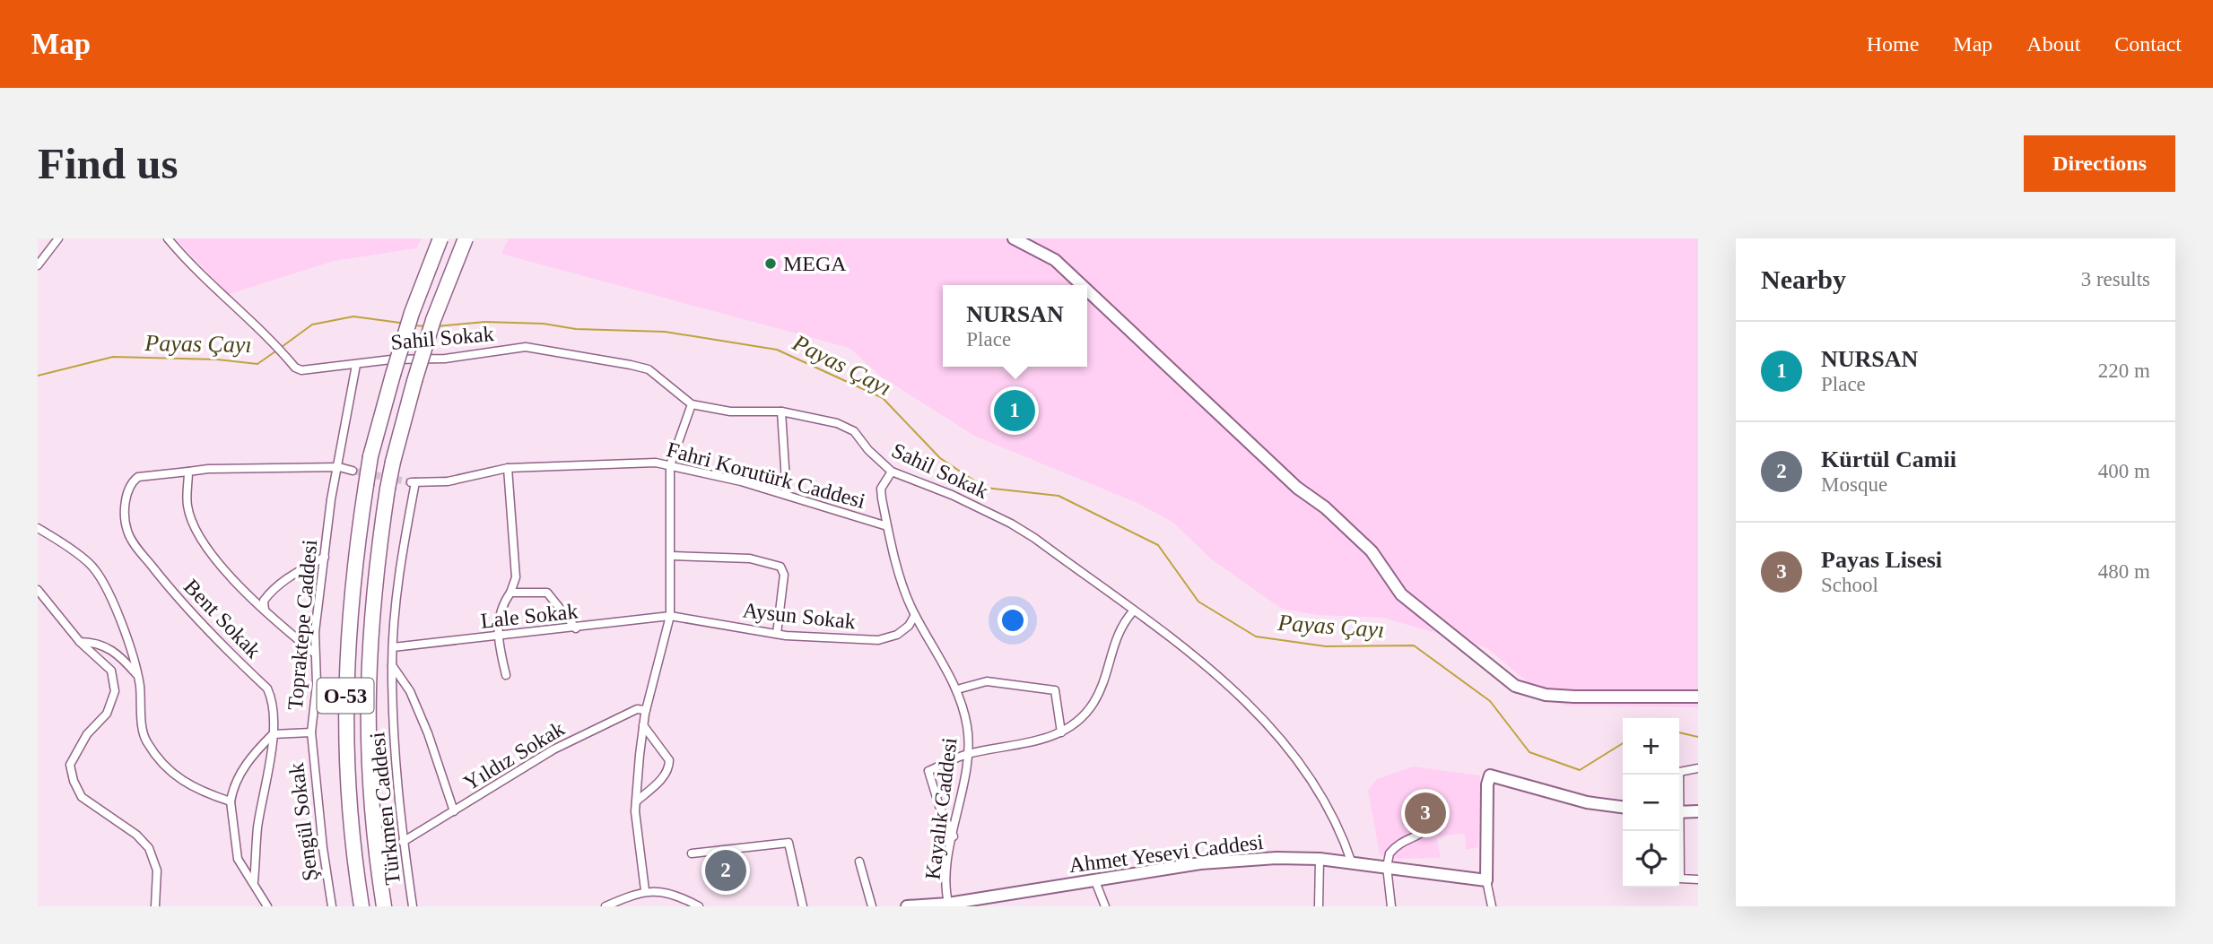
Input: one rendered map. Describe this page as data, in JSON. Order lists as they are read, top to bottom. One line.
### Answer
{"streets":{"highway":["O-53"],"street":["Sahil Sokak","Fahri Korutürk Caddesi","Lale Sokak","Aysun Sokak","Bent Sokak","Topraktepe Caddesi","Yıldız Sokak","Türkmen Caddesi","Kayalık Caddesi","Şengül Sokak","Ahmet Yesevi Caddesi"]},"crossings":[["Sahil Sokak","Topraktepe Caddesi"],["Sahil Sokak","Kayalık Caddesi"],["Sahil Sokak","Ahmet Yesevi Caddesi"],["Fahri Korutürk Caddesi","Türkmen Caddesi"],["Fahri Korutürk Caddesi","Kayalık Caddesi"],["Lale Sokak","Aysun Sokak"],["Lale Sokak","Türkmen Caddesi"],["Aysun Sokak","Kayalık Caddesi"],["Bent Sokak","Topraktepe Caddesi"],["Topraktepe Caddesi","Şengül Sokak"],["Yıldız Sokak","Türkmen Caddesi"],["Kayalık Caddesi","Ahmet Yesevi Caddesi"]],"water":["Payas Çayı"],"places":["MEGA"],"page":{"header":"Map","nav":["Home","Map","About","Contact"],"buttons":"Directions","title":"Find us","heading":["Nearby","3 results"],"popup":["NURSAN","Place"],"list":[{"mark":"1","name":"NURSAN","note":"Place","value":"220 m"},{"mark":"2","name":"Kürtül Camii","note":"Mosque","value":"400 m"},{"mark":"3","name":"Payas Lisesi","note":"School","value":"480 m"}],"pins":["1","3","2"],"map_buttons":["+","−"]}}
